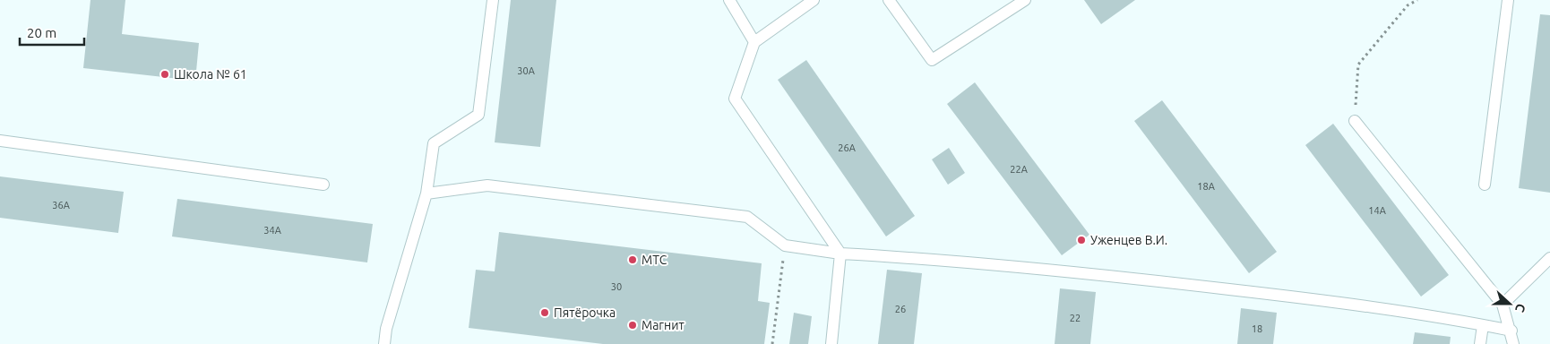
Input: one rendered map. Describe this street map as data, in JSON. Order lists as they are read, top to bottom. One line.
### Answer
{"places":["Школа № 61","Уженцев В.И.","МТС","Пятёрочка","Магнит"],"house_numbers":["30А","26А","22А","18А","36А","14А","34А","30","26","22","18"],"scale_bar":"20 m","north":"right"}
